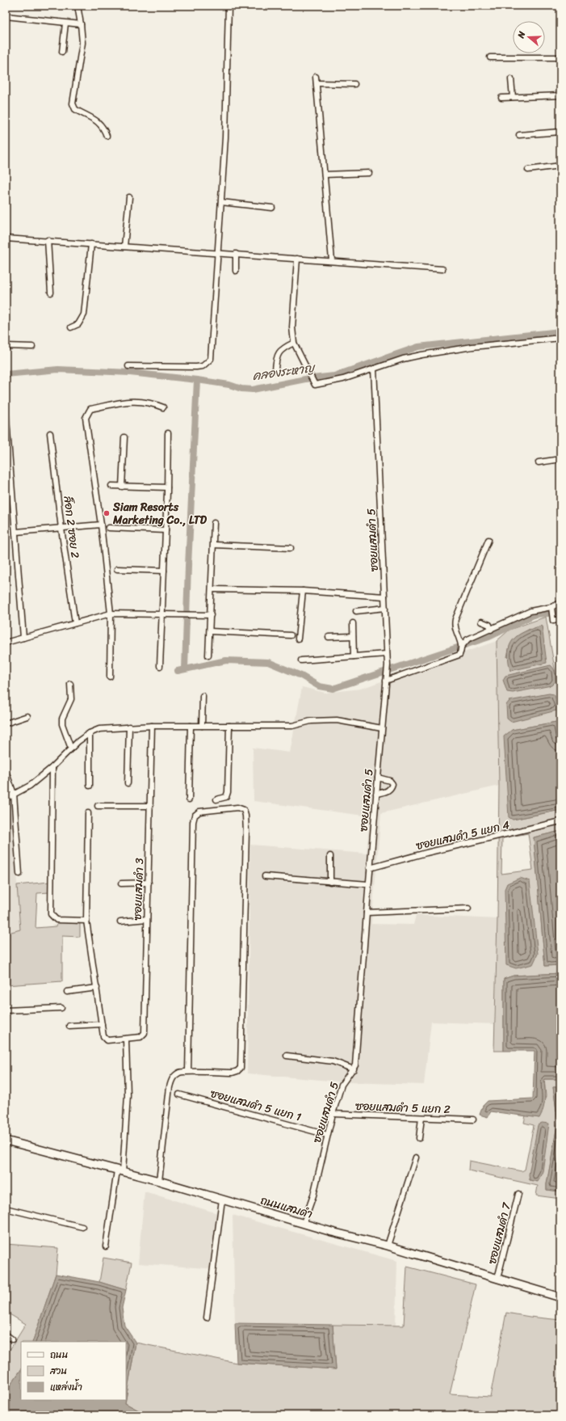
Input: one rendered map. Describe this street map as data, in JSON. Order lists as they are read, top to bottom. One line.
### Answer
{"streets":{"street":["ล็อก 2 ซอย 2","ซอยแสมดำ 5","ซอยแสมดำ 5 แยก 4","ซอยแสมดำ 3","ซอยแสมดำ 5 แยก 1","ซอยแสมดำ 5 แยก 2","ถนนแสมดำ","ซอยแสมดำ 7"]},"crossings":[["ซอยแสมดำ 5","ซอยแสมดำ 5 แยก 4"],["ซอยแสมดำ 5","ซอยแสมดำ 5 แยก 1"],["ซอยแสมดำ 5","ซอยแสมดำ 5 แยก 2"],["ซอยแสมดำ 5","ถนนแสมดำ"],["ถนนแสมดำ","ซอยแสมดำ 7"]],"water":["คลองระหาญ"],"places":["Siam Resorts Marketing Co., LTD"],"legend":["ถนน","สวน","แหล่งน้ำ"],"north":"left"}
